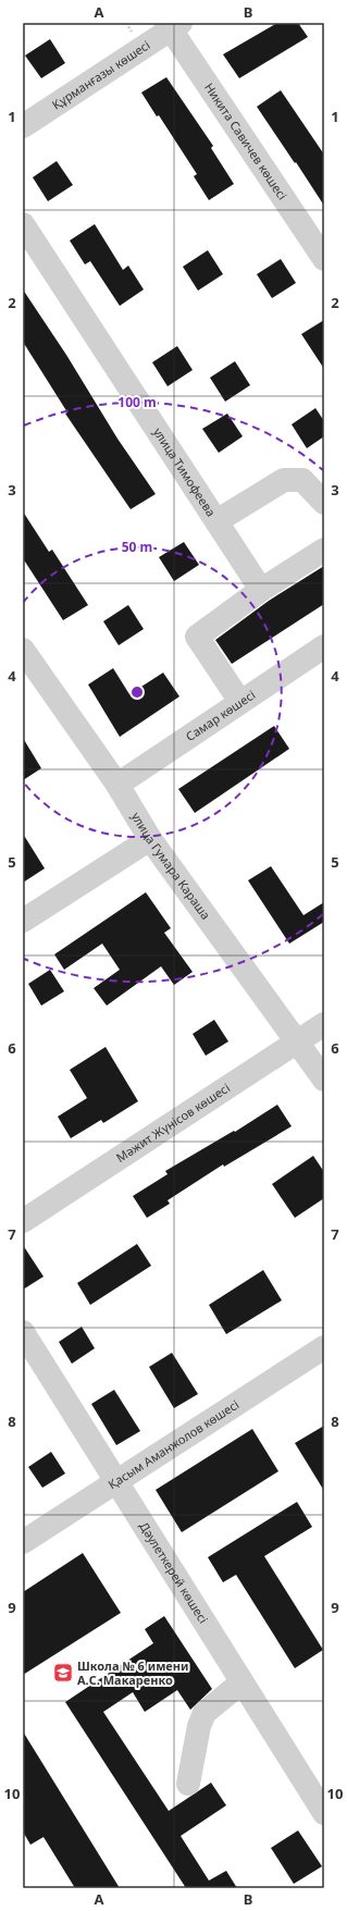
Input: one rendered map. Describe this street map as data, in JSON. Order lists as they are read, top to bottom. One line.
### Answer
{"streets":{"street":["Құрманғазы көшесі","Никита Савичев көшесі","улица Тимофеева","Самар көшесі","улица Гумара Караша","Мәжит Жүнісов көшесі","Қасым Аманжолов көшесі","Дәулеткерей көшесі"]},"crossings":[["Құрманғазы көшесі","Никита Савичев көшесі"],["Самар көшесі","улица Гумара Караша"],["улица Гумара Караша","Мәжит Жүнісов көшесі"],["Қасым Аманжолов көшесі","Дәулеткерей көшесі"]],"places":{"school or university":["Школа № 6 имени А.С. Макаренко"]},"grid":{"columns":["A","B"],"rows":["1","2","3","4","5","6","7","8","9","10"]},"rings":["100 m","50 m"]}
